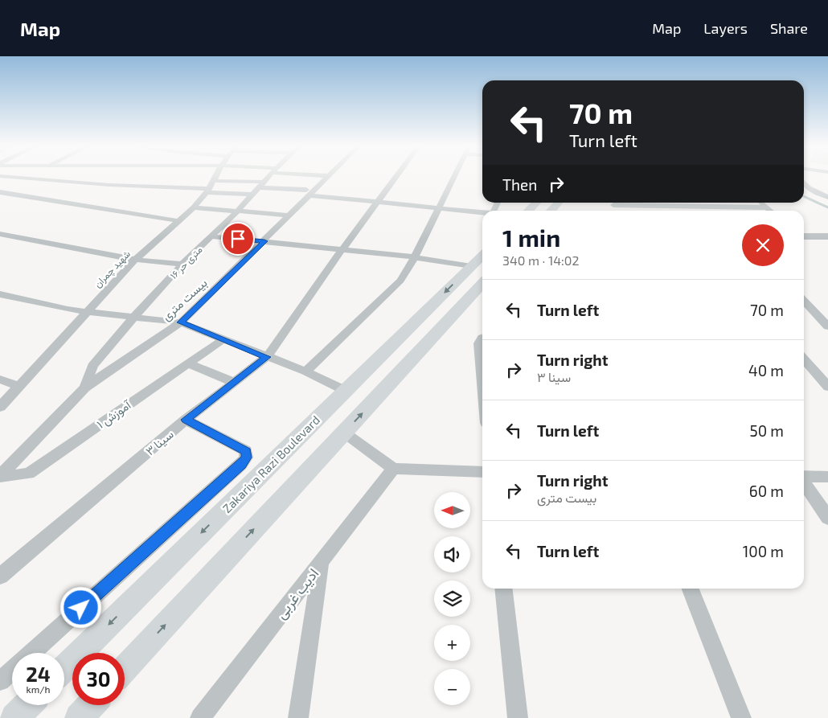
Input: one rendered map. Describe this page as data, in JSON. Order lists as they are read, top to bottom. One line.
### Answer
{"streets":{"main road":["Zakariya Razi Boulevard"],"street":["۱۶ متری حر","شهید چمران","بیست متری","آموزش ۱","سینا ۳","ادیب غربی"]},"crossings":[["۱۶ متری حر","بیست متری"],["بیست متری","آموزش ۱"]],"north":"left","page":{"header":"Map","nav":["Map","Layers","Share"],"turn":["70 m","Turn left"],"then":"Then","heading":["1 min","340 m · 14:02"],"list":[{"name":"Turn left","value":"70 m"},{"name":"Turn right","note":"سینا ۳","value":"40 m"},{"name":"Turn left","value":"50 m"},{"name":"Turn right","note":"بیست متری","value":"60 m"},{"name":"Turn left","value":"100 m"}],"map_buttons":["+","−"],"speed":"24 km/h","limit":"30"}}
